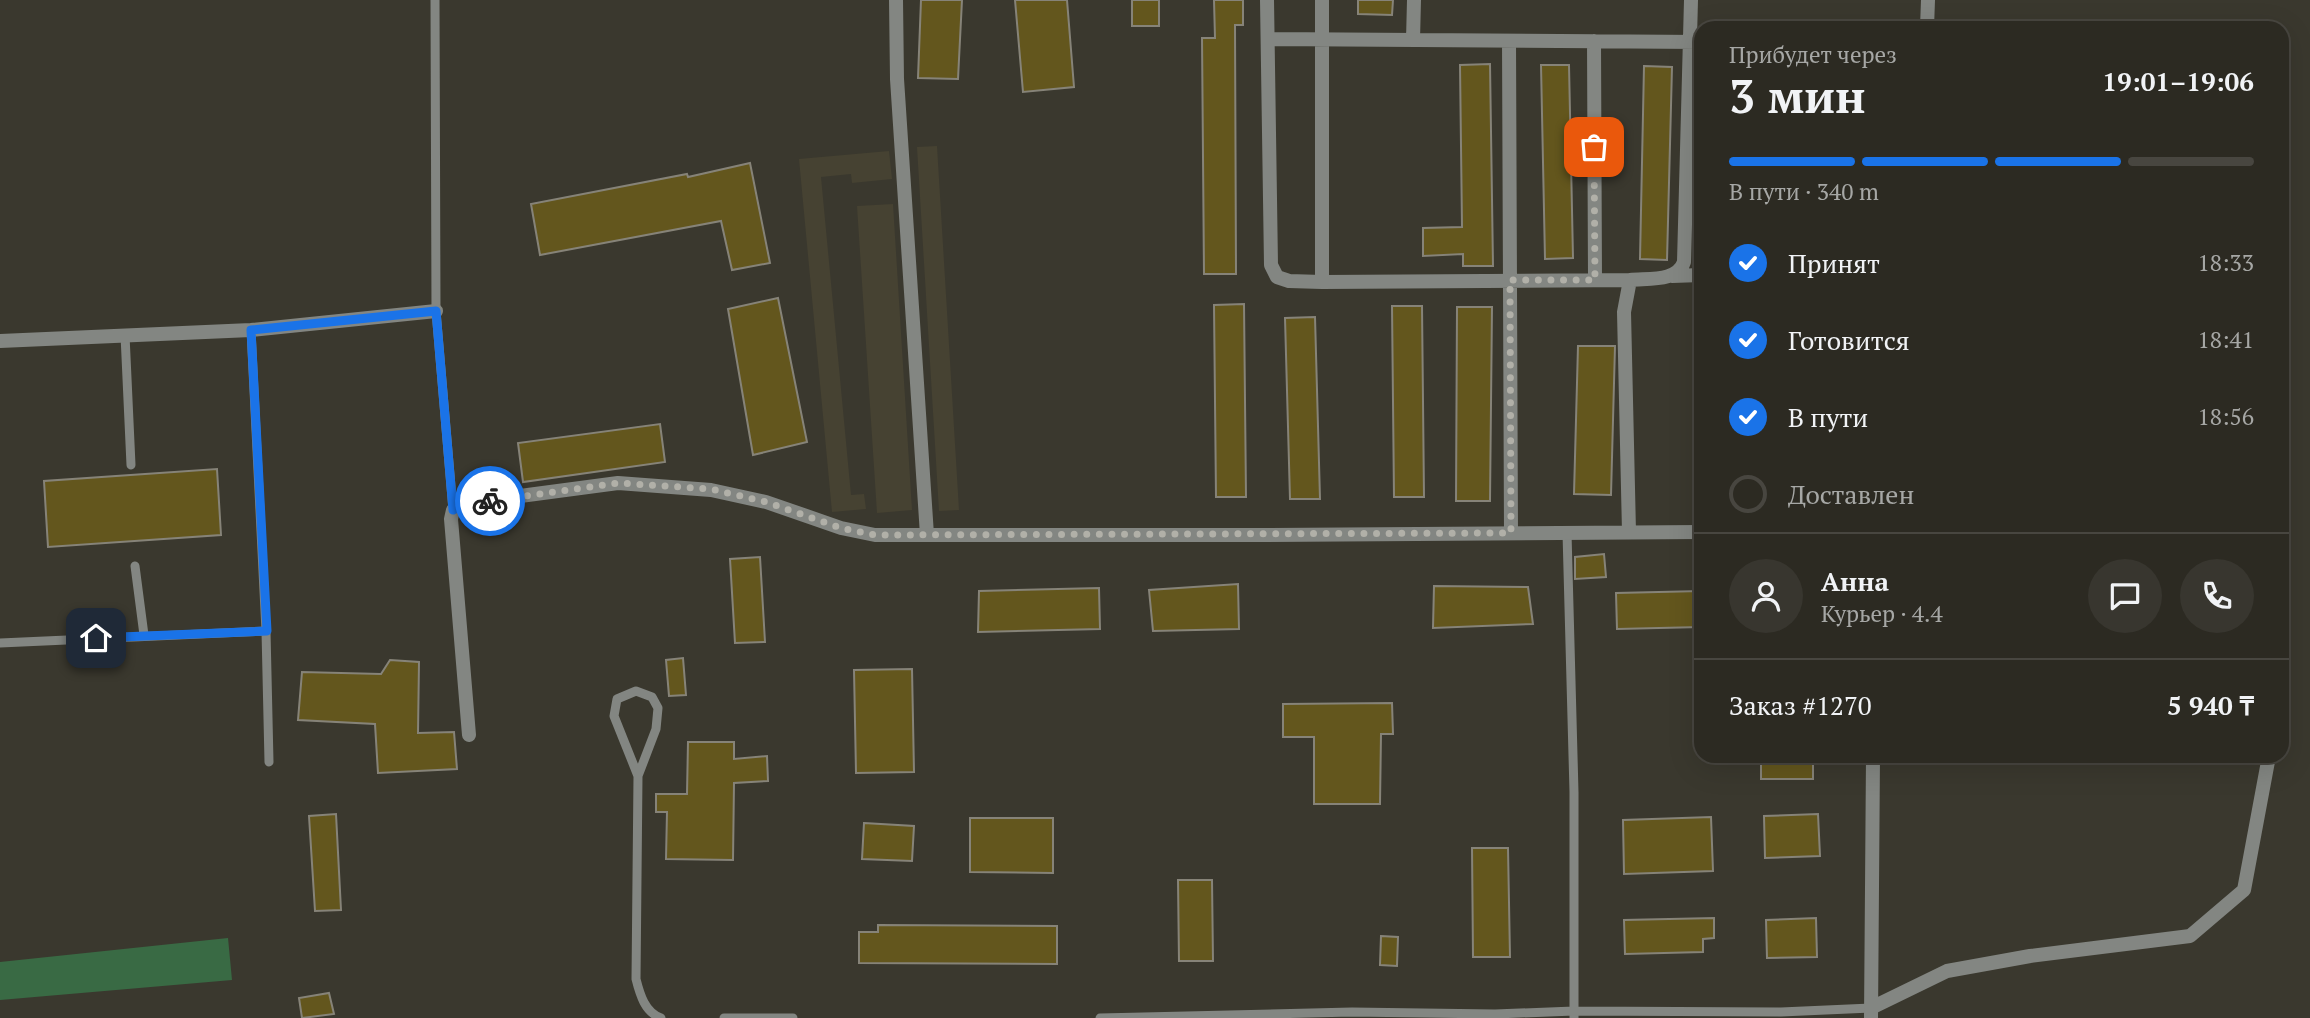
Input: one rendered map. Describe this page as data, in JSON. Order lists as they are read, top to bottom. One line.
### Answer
{"page":{"heading":["3 мин","Прибудет через","19:01–19:06"],"panel":["Анна","Курьер · 4.4","Заказ #1270","5 940 ₸"],"bar":"В пути · 340 m","list":[["Принят","18:33"],["Готовится","18:41"],["В пути","18:56"],"Доставлен"]}}
